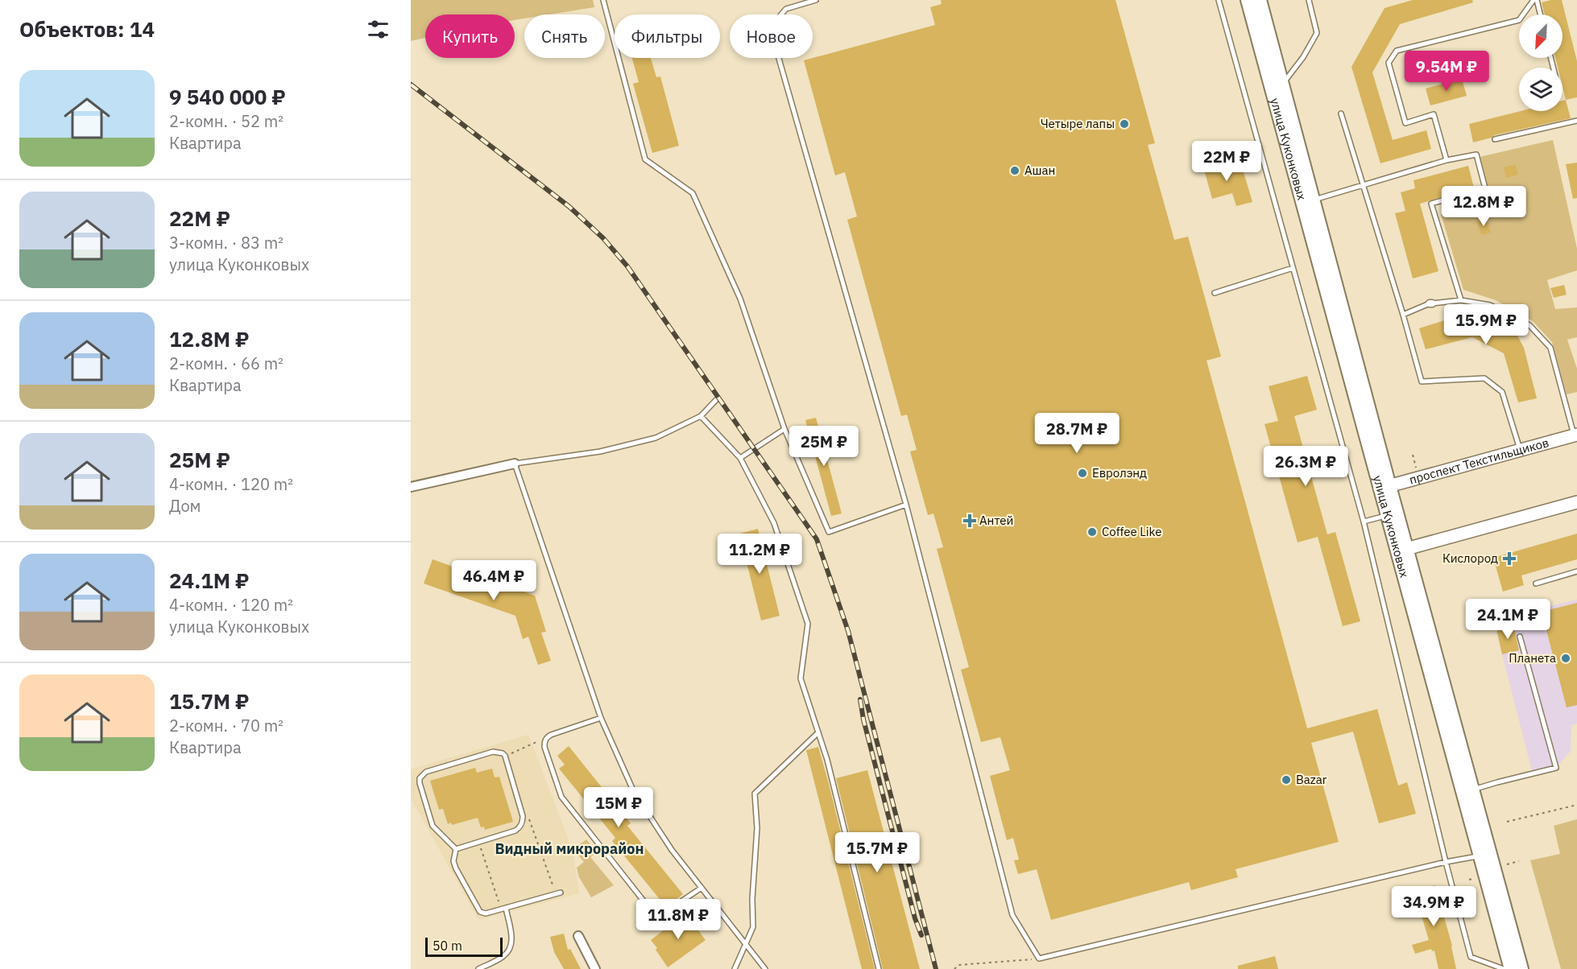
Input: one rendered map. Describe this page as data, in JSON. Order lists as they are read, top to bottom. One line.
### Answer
{"streets":{"main road":["улица Куконковых","проспект Текстильщиков"]},"crossings":[["улица Куконковых","проспект Текстильщиков"]],"districts":["Видный микрорайон"],"places":{"other":["Четыре лапы","Ашан","Евролэнд","Coffee Like","Планета","Bazar"],"health":["Антей","Кислород"]},"scale_bar":"50 m","north":"bottom left","page":{"heading":"Объектов: 14","chip":["Купить","Снять","Фильтры","Новое"],"price":["9.54M ₽","22M ₽","12.8M ₽","15.9M ₽","28.7M ₽","25M ₽","26.3M ₽","11.2M ₽","46.4M ₽","24.1M ₽","15M ₽","15.7M ₽","34.9M ₽","11.8M ₽"],"list":[{"name":"9 540 000 ₽","note":"2-комн. · 52 m² · Квартира"},{"name":"22M ₽","note":"3-комн. · 83 m² · улица Куконковых"},{"name":"12.8M ₽","note":"2-комн. · 66 m² · Квартира"},{"name":"25M ₽","note":"4-комн. · 120 m² · Дом"},{"name":"24.1M ₽","note":"4-комн. · 120 m² · улица Куконковых"},{"name":"15.7M ₽","note":"2-комн. · 70 m² · Квартира"}],"scale":"50 m"}}
